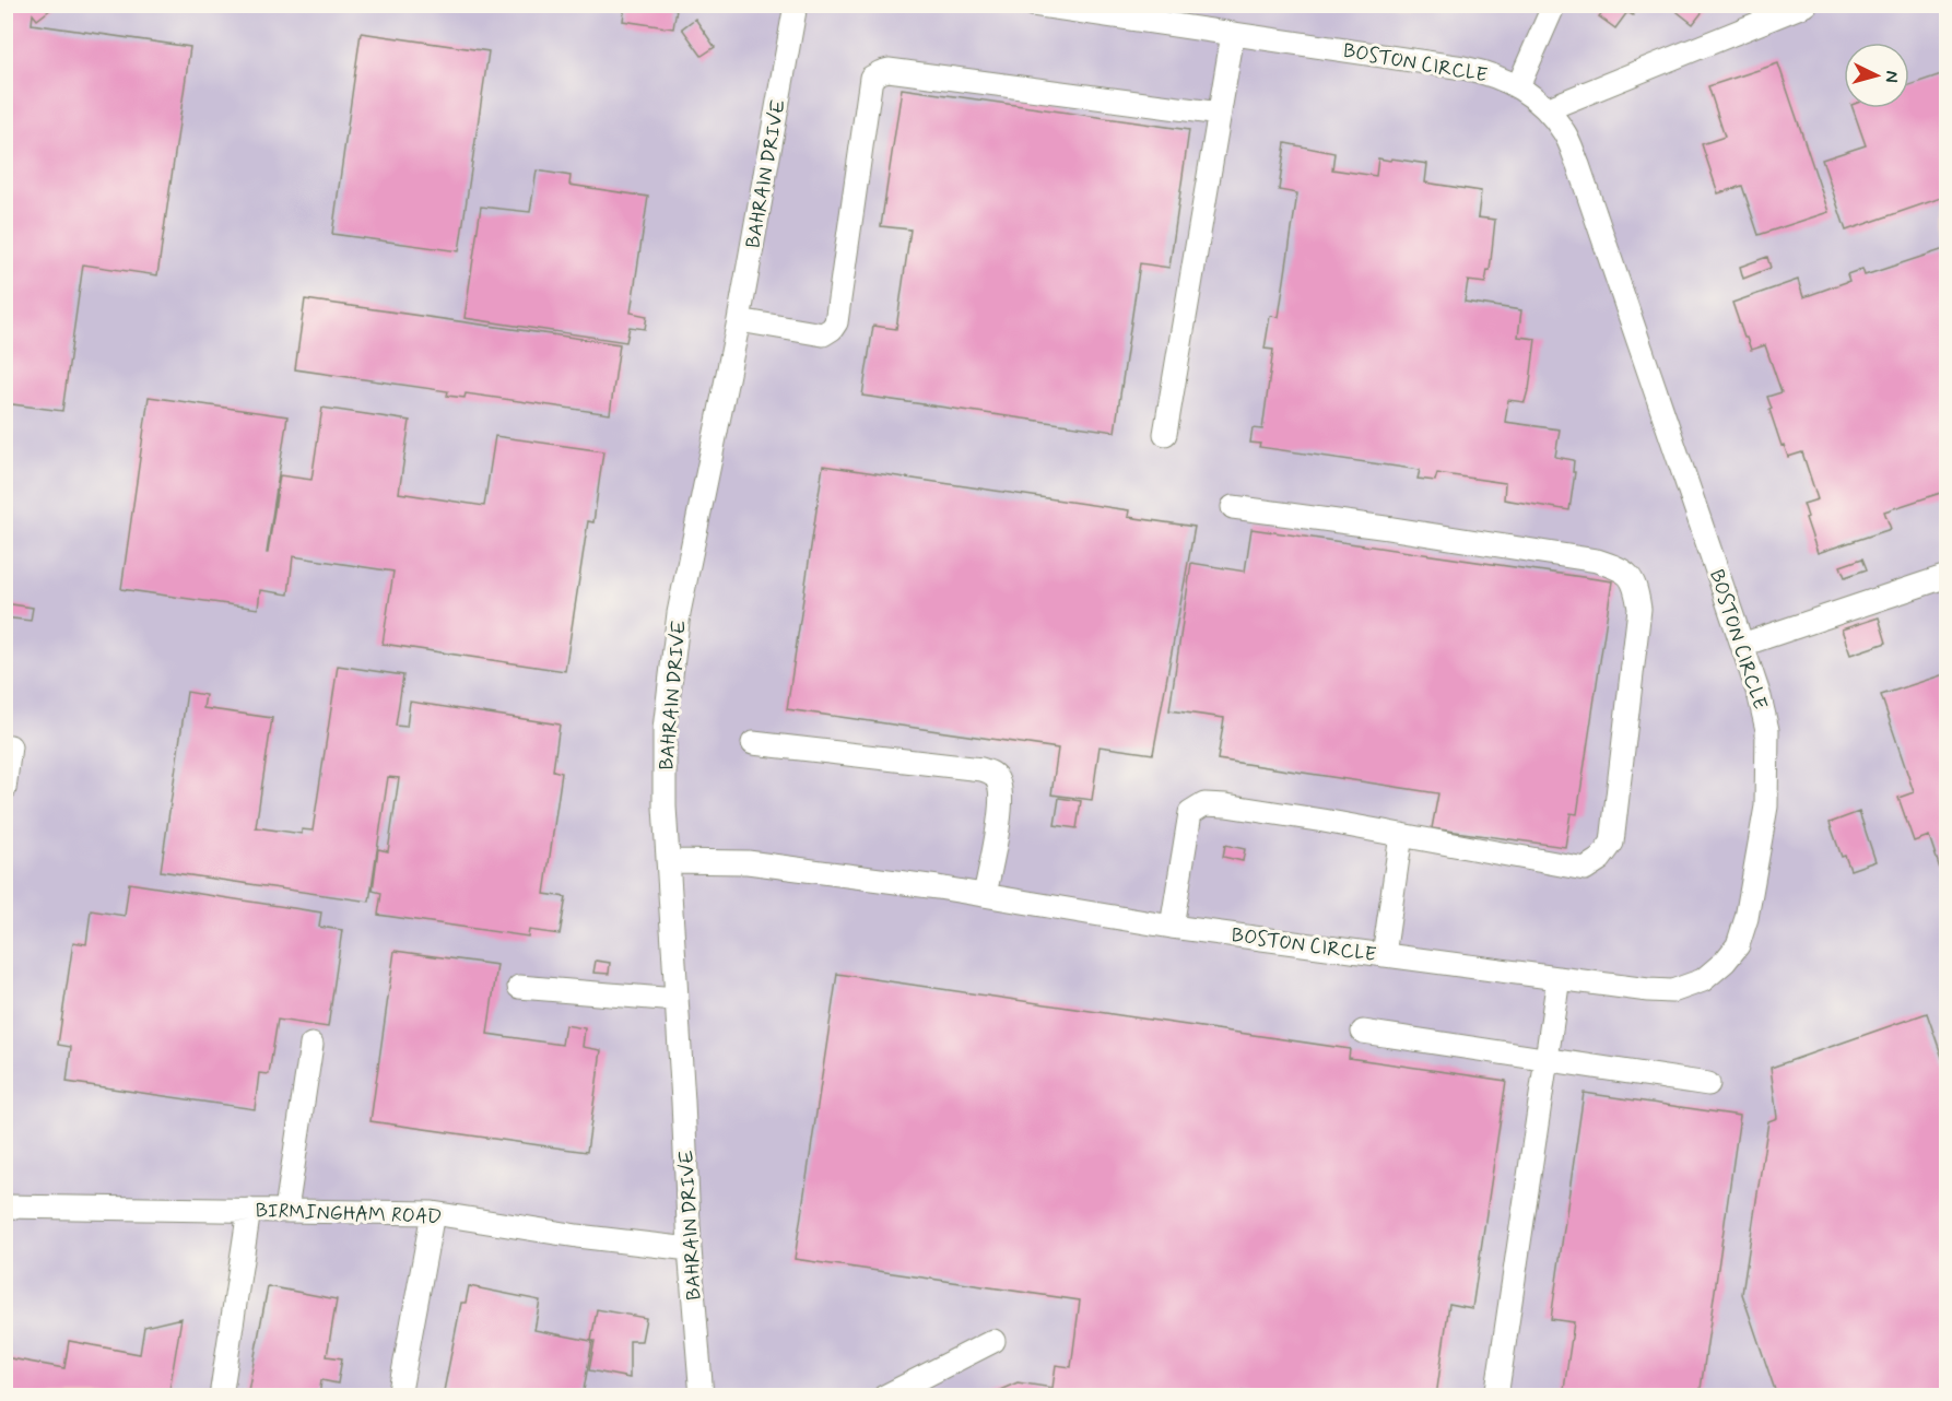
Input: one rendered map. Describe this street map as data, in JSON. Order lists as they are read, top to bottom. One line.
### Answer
{"streets":{"lane":["BOSTON CIRCLE","BAHRAIN DRIVE","BIRMINGHAM ROAD"]},"crossings":[["BOSTON CIRCLE","BAHRAIN DRIVE"],["BAHRAIN DRIVE","BIRMINGHAM ROAD"]],"north":"right"}
